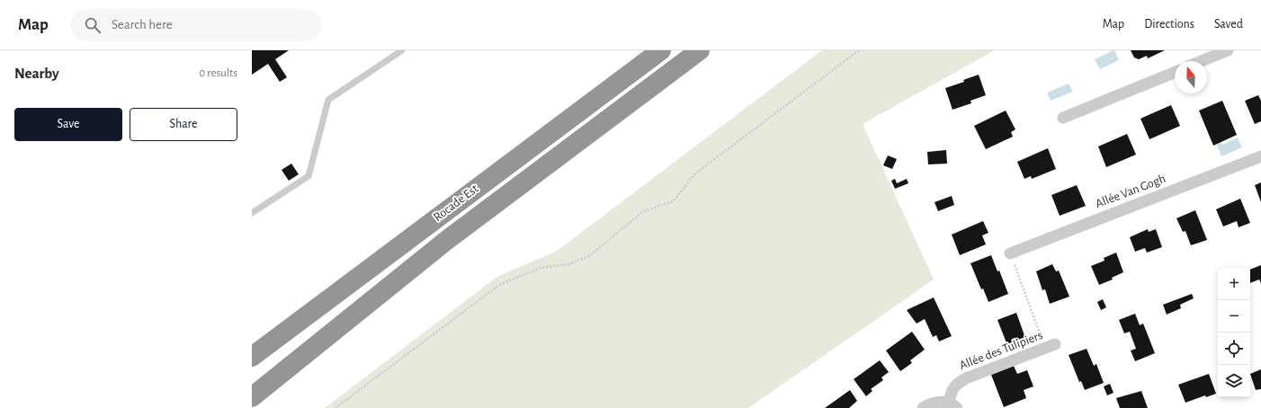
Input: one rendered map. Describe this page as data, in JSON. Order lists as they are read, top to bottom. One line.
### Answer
{"streets":{"highway":["Rocade Est"],"street":["Allée Van Gogh","Allée des Tulipiers"]},"north":"top","page":{"header":"Map","search":"Search here","nav":["Map","Directions","Saved"],"heading":["Nearby","0 results"],"buttons":["Save","Share"],"map_buttons":["+","−"]}}
